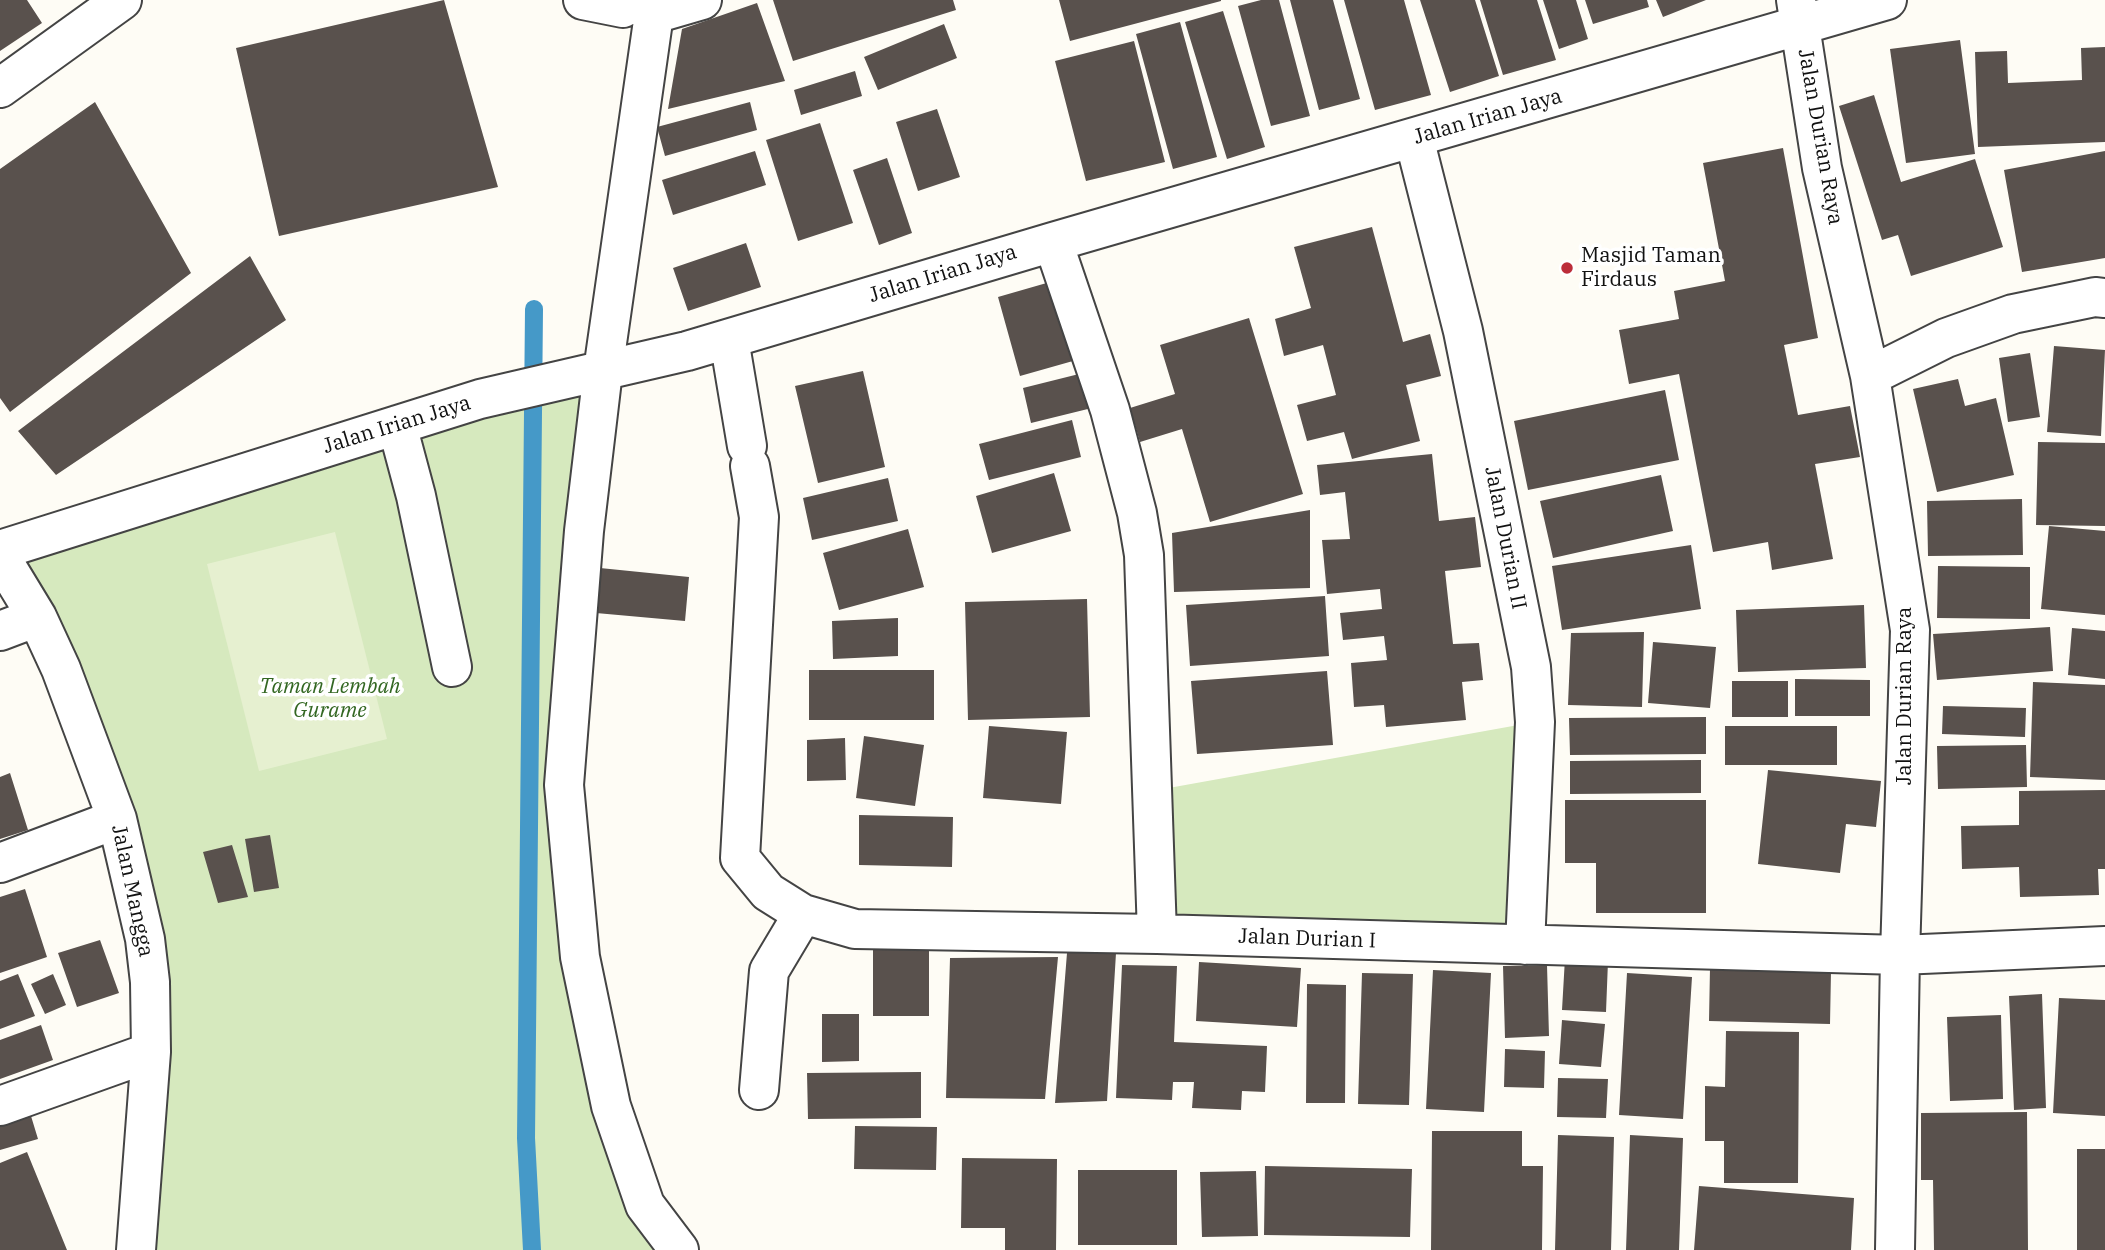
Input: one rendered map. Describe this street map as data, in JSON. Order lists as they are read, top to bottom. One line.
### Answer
{"streets":{"street":["Jalan Irian Jaya","Jalan Durian Raya","Jalan Durian II","Jalan Mangga","Jalan Durian I"]},"crossings":[["Jalan Irian Jaya","Jalan Durian Raya"],["Jalan Irian Jaya","Jalan Durian II"],["Jalan Irian Jaya","Jalan Durian I"],["Jalan Durian Raya","Jalan Durian I"],["Jalan Durian II","Jalan Durian I"]],"parks":["Taman Lembah Gurame"],"places":["Masjid Taman Firdaus"]}
